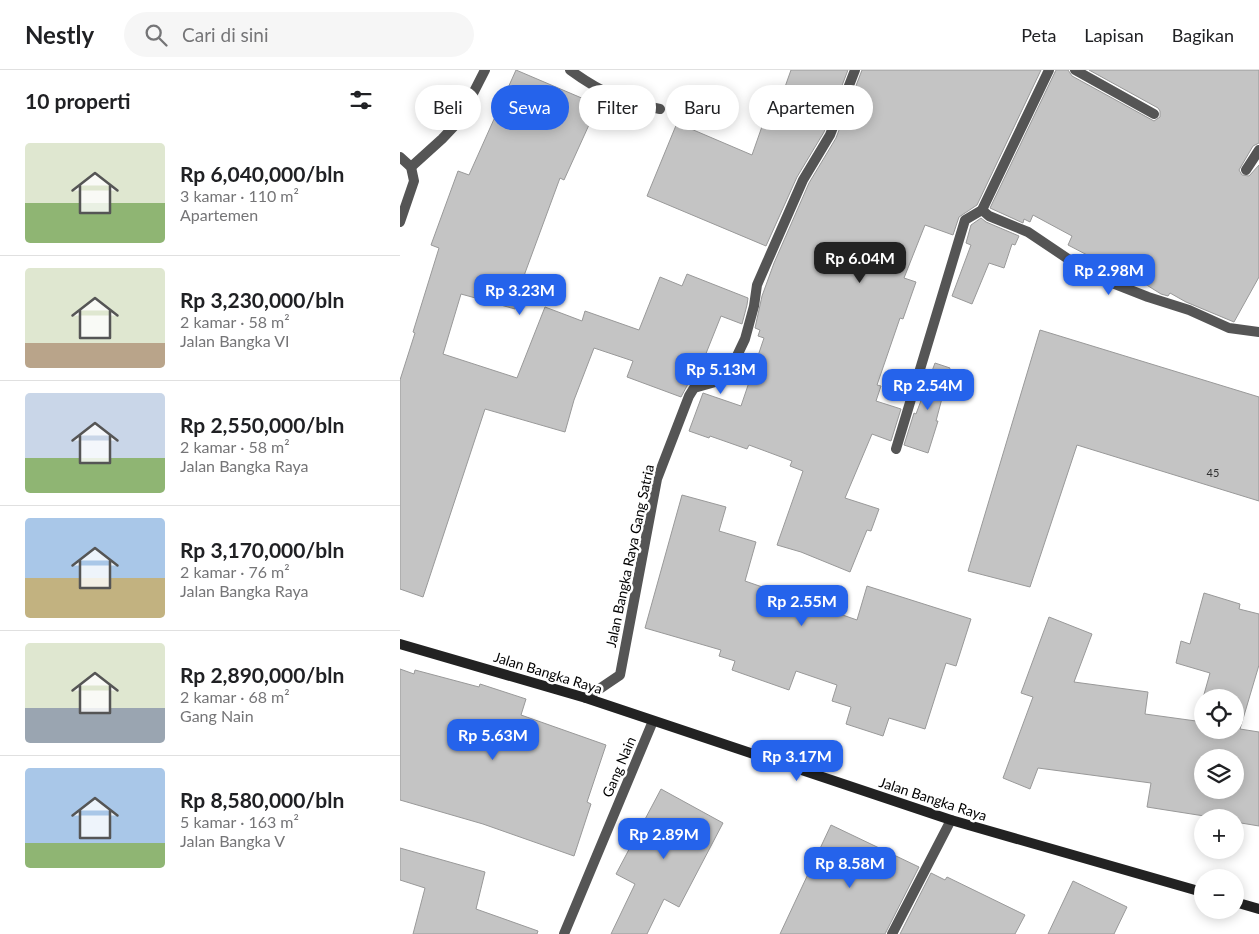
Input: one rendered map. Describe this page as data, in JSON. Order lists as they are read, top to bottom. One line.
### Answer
{"streets":{"street":["Jalan Bangka Raya Gang Satria","Jalan Bangka Raya","Gang Nain"]},"crossings":[["Jalan Bangka Raya Gang Satria","Jalan Bangka Raya"],["Jalan Bangka Raya","Gang Nain"]],"house_numbers":["45"],"page":{"header":"Nestly","search":"Cari di sini","nav":["Peta","Lapisan","Bagikan"],"heading":"10 properti","chip":["Beli","Sewa","Filter","Baru","Apartemen"],"list":[{"name":"Rp 6,040,000/bln","note":"3 kamar · 110 m² · Apartemen"},{"name":"Rp 3,230,000/bln","note":"2 kamar · 58 m² · Jalan Bangka VI"},{"name":"Rp 2,550,000/bln","note":"2 kamar · 58 m² · Jalan Bangka Raya"},{"name":"Rp 3,170,000/bln","note":"2 kamar · 76 m² · Jalan Bangka Raya"},{"name":"Rp 2,890,000/bln","note":"2 kamar · 68 m² · Gang Nain"},{"name":"Rp 8,580,000/bln","note":"5 kamar · 163 m² · Jalan Bangka V"}],"price":["Rp 6.04M","Rp 2.98M","Rp 3.23M","Rp 5.13M","Rp 2.54M","Rp 2.55M","Rp 5.63M","Rp 3.17M","Rp 2.89M","Rp 8.58M"],"map_buttons":["+","−"]}}
